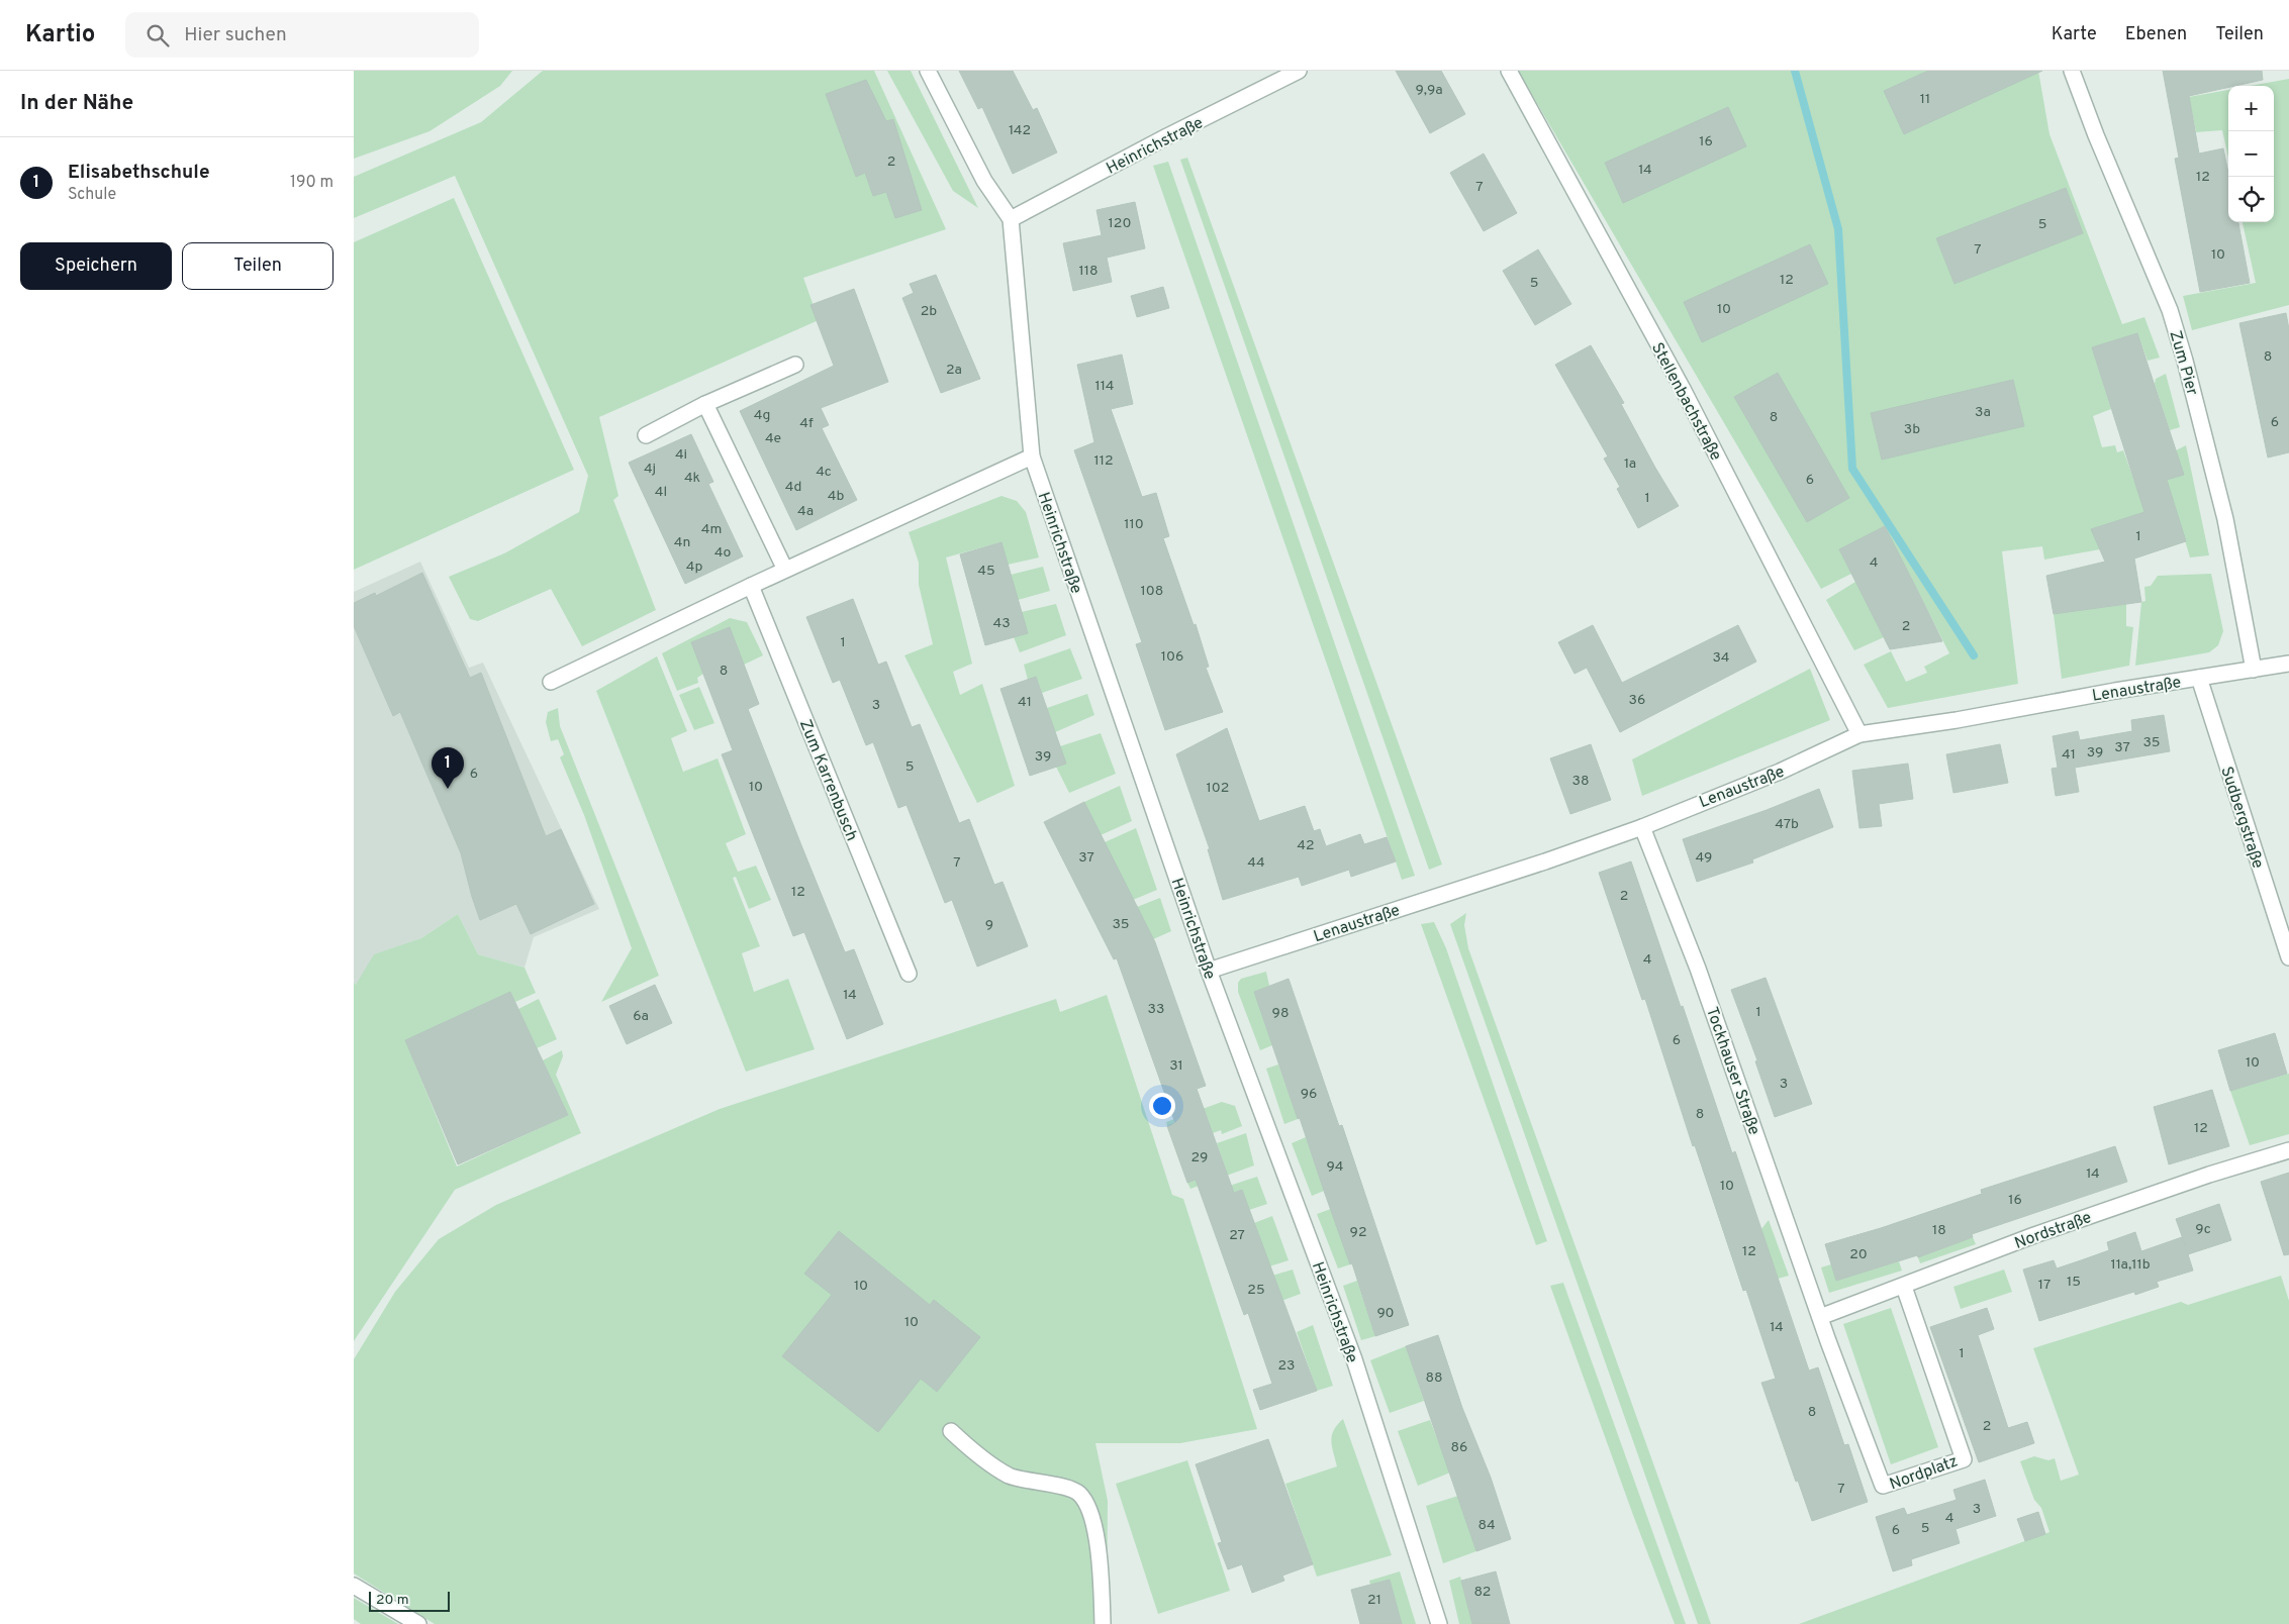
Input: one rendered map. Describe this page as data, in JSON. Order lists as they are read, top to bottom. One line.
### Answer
{"streets":{"street":["Heinrichstraße","Zum Pier","Stellenbachstraße","Lenaustraße","Zum Karrenbusch","Sudbergstraße","Tockhauser Straße","Nordstraße","Nordplatz"]},"crossings":[["Heinrichstraße","Lenaustraße"],["Zum Pier","Lenaustraße"],["Stellenbachstraße","Lenaustraße"],["Lenaustraße","Sudbergstraße"],["Lenaustraße","Tockhauser Straße"],["Tockhauser Straße","Nordstraße"],["Tockhauser Straße","Nordplatz"],["Nordstraße","Nordplatz"]],"house_numbers":["9,9a","11","142","16","2","14","12","7","120","5","7","10","118","12","5","10","2b","8","2a","114","3a","4g","8","6","4f","3b","4e","4i","112","1a","4j","4c","4k","6","4d","4l","4b","1","4a","110","4m","1","4n","4o","4","4p","45","108","43","2","1","106","34","8","36","41","3","35","37","39","41","39","5","6","38","10","102","47b","42","37","49","7","44","12","2","35","9","4","14","33","1","98","6a","6","10","31","3","96","8","12","29","94","14","10","16","9c","18","92","27","12","20","11a,11b","15","17","10","25","90","10","14","1","23","88","8","2","86","7","3","4","84","5","6","82","21"],"scale_bar":"20 m","page":{"header":"Kartio","search":"Hier suchen","nav":["Karte","Ebenen","Teilen"],"heading":"In der Nähe","map_buttons":["+","−"],"list":[{"mark":"1","name":"Elisabethschule","note":"Schule","value":"190 m"}],"buttons":["Speichern","Teilen"],"pins":"1","scale":"20 m"}}
